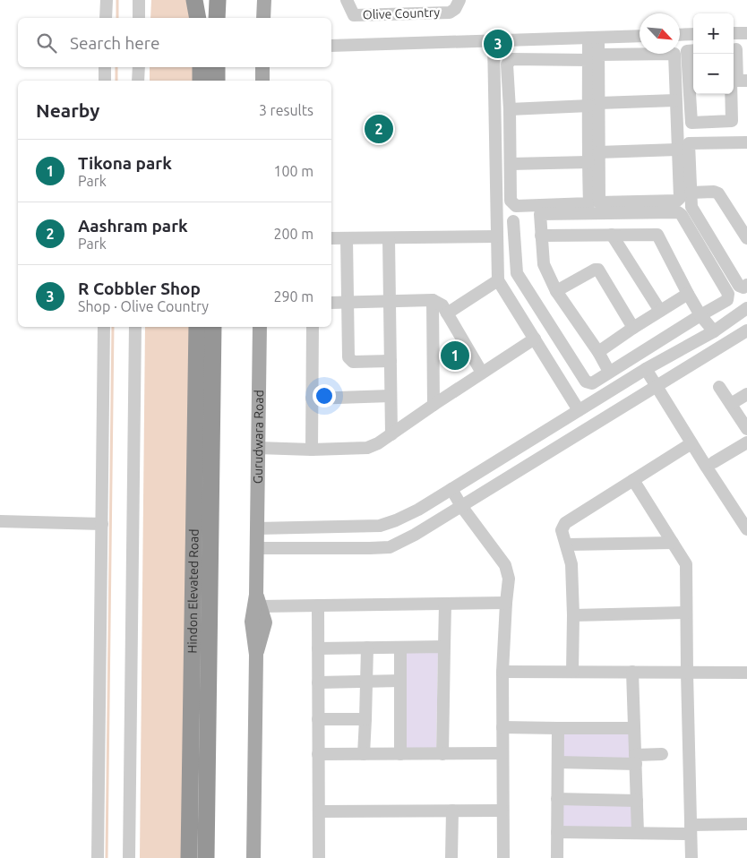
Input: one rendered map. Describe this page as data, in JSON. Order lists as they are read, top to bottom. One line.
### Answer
{"streets":{"highway":["Hindon Elevated Road"],"main road":["Gurudwara Road"],"street":["Olive Country"]},"north":"bottom right","page":{"map_buttons":["+","−"],"search":"Search here","pins":["3","2","1"],"heading":["Nearby","3 results"],"list":[{"mark":"1","name":"Tikona park","note":"Park","value":"100 m"},{"mark":"2","name":"Aashram park","note":"Park","value":"200 m"},{"mark":"3","name":"R Cobbler Shop","note":"Shop · Olive Country","value":"290 m"}]}}
